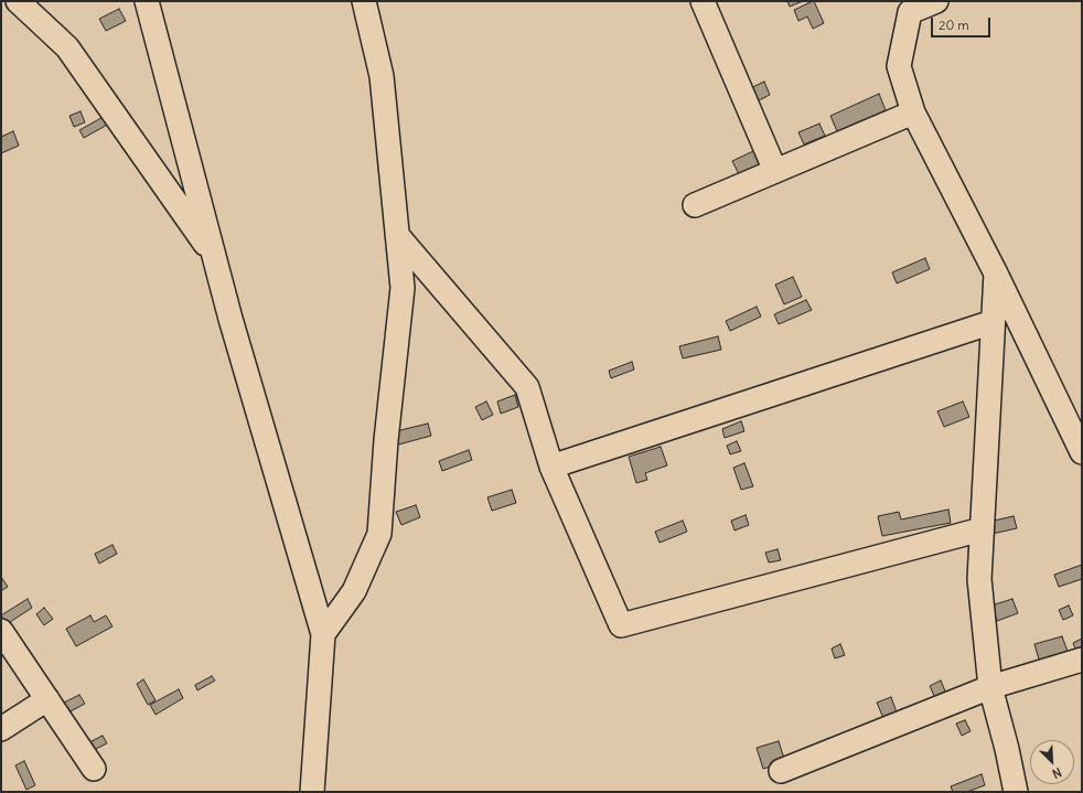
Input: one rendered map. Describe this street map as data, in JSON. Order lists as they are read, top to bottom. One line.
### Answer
{"scale_bar":"20 m","north":"bottom right"}
